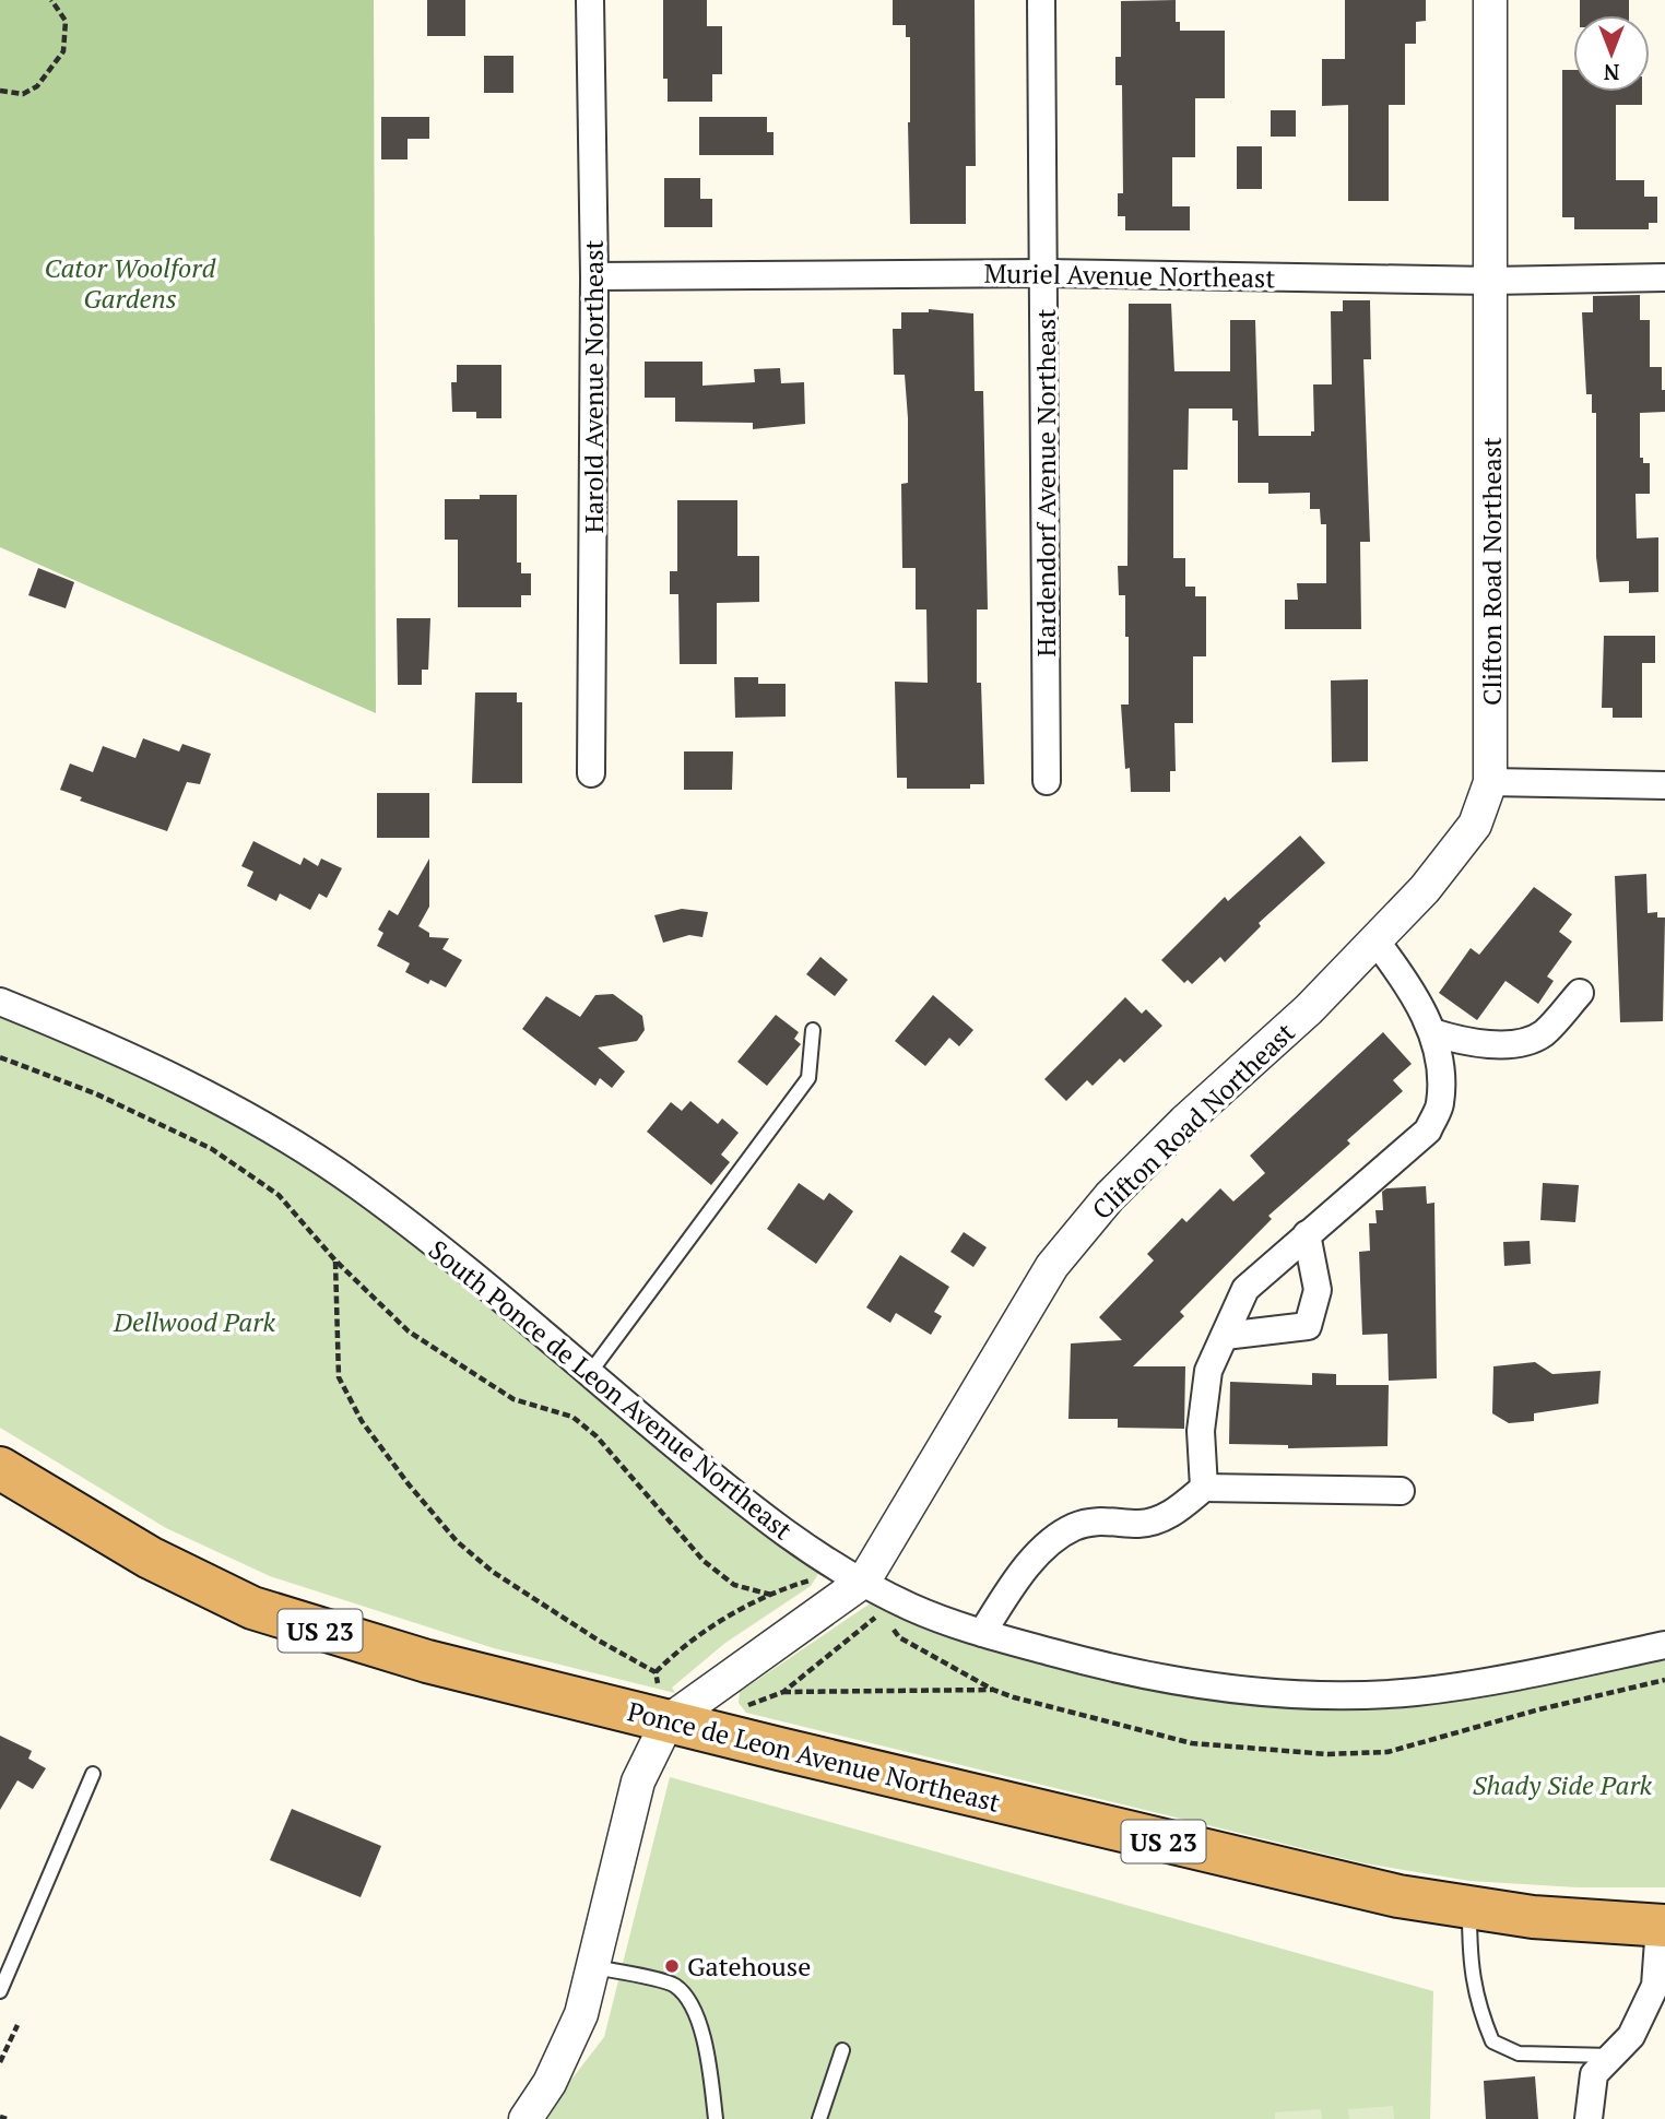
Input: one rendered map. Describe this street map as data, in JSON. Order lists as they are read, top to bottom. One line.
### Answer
{"streets":{"highway":["US 23","Ponce de Leon Avenue Northeast"],"street":["Muriel Avenue Northeast","Harold Avenue Northeast","Hardendorf Avenue Northeast","Clifton Road Northeast","South Ponce de Leon Avenue Northeast"]},"crossings":[["Muriel Avenue Northeast","Harold Avenue Northeast"],["Muriel Avenue Northeast","Hardendorf Avenue Northeast"],["Muriel Avenue Northeast","Clifton Road Northeast"],["Clifton Road Northeast","South Ponce de Leon Avenue Northeast"],["Clifton Road Northeast","Ponce de Leon Avenue Northeast"]],"parks":["Cator Woolford Gardens","Dellwood Park","Shady Side Park"],"places":["Gatehouse"],"north":"bottom"}
